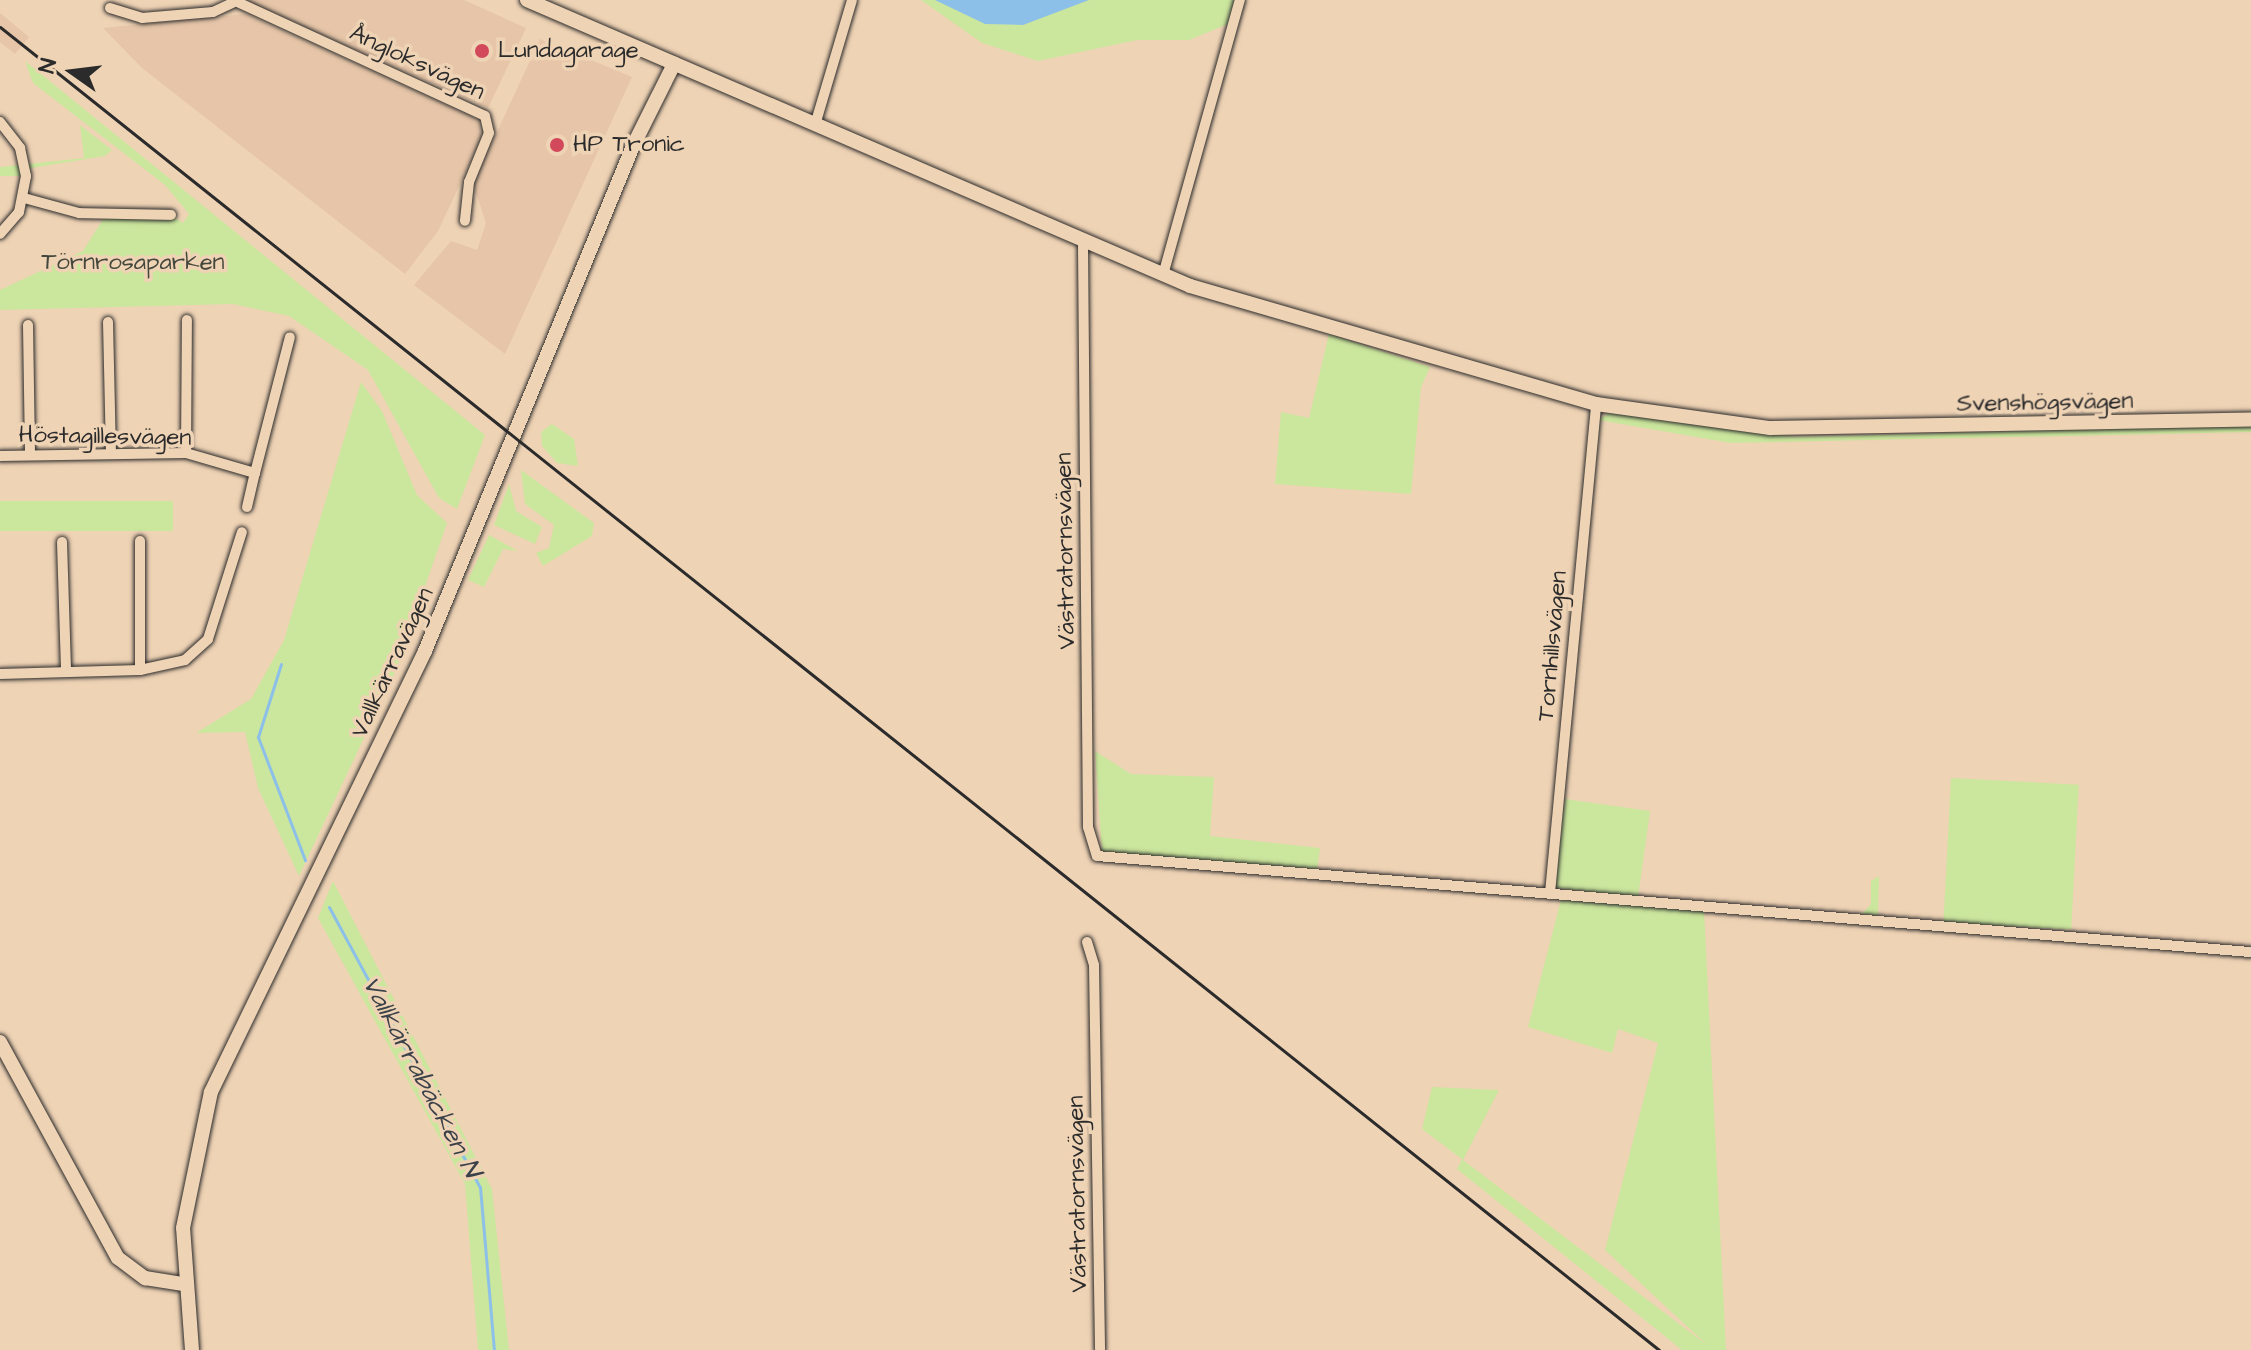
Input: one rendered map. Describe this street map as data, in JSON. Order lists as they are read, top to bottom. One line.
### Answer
{"streets":{"main road":["Svenshögsvägen","Vallkärravägen"],"street":["Ångloksvägen","Höstagillesvägen","Västratornsvägen","Tornhillsvägen"]},"crossings":[["Svenshögsvägen","Västratornsvägen"],["Svenshögsvägen","Tornhillsvägen"],["Svenshögsvägen","Vallkärravägen"],["Västratornsvägen","Tornhillsvägen"]],"water":["Vallkärrabäcken N"],"parks":["Törnrosaparken"],"places":["Lundagarage","HP Tronic"],"north":"left"}
